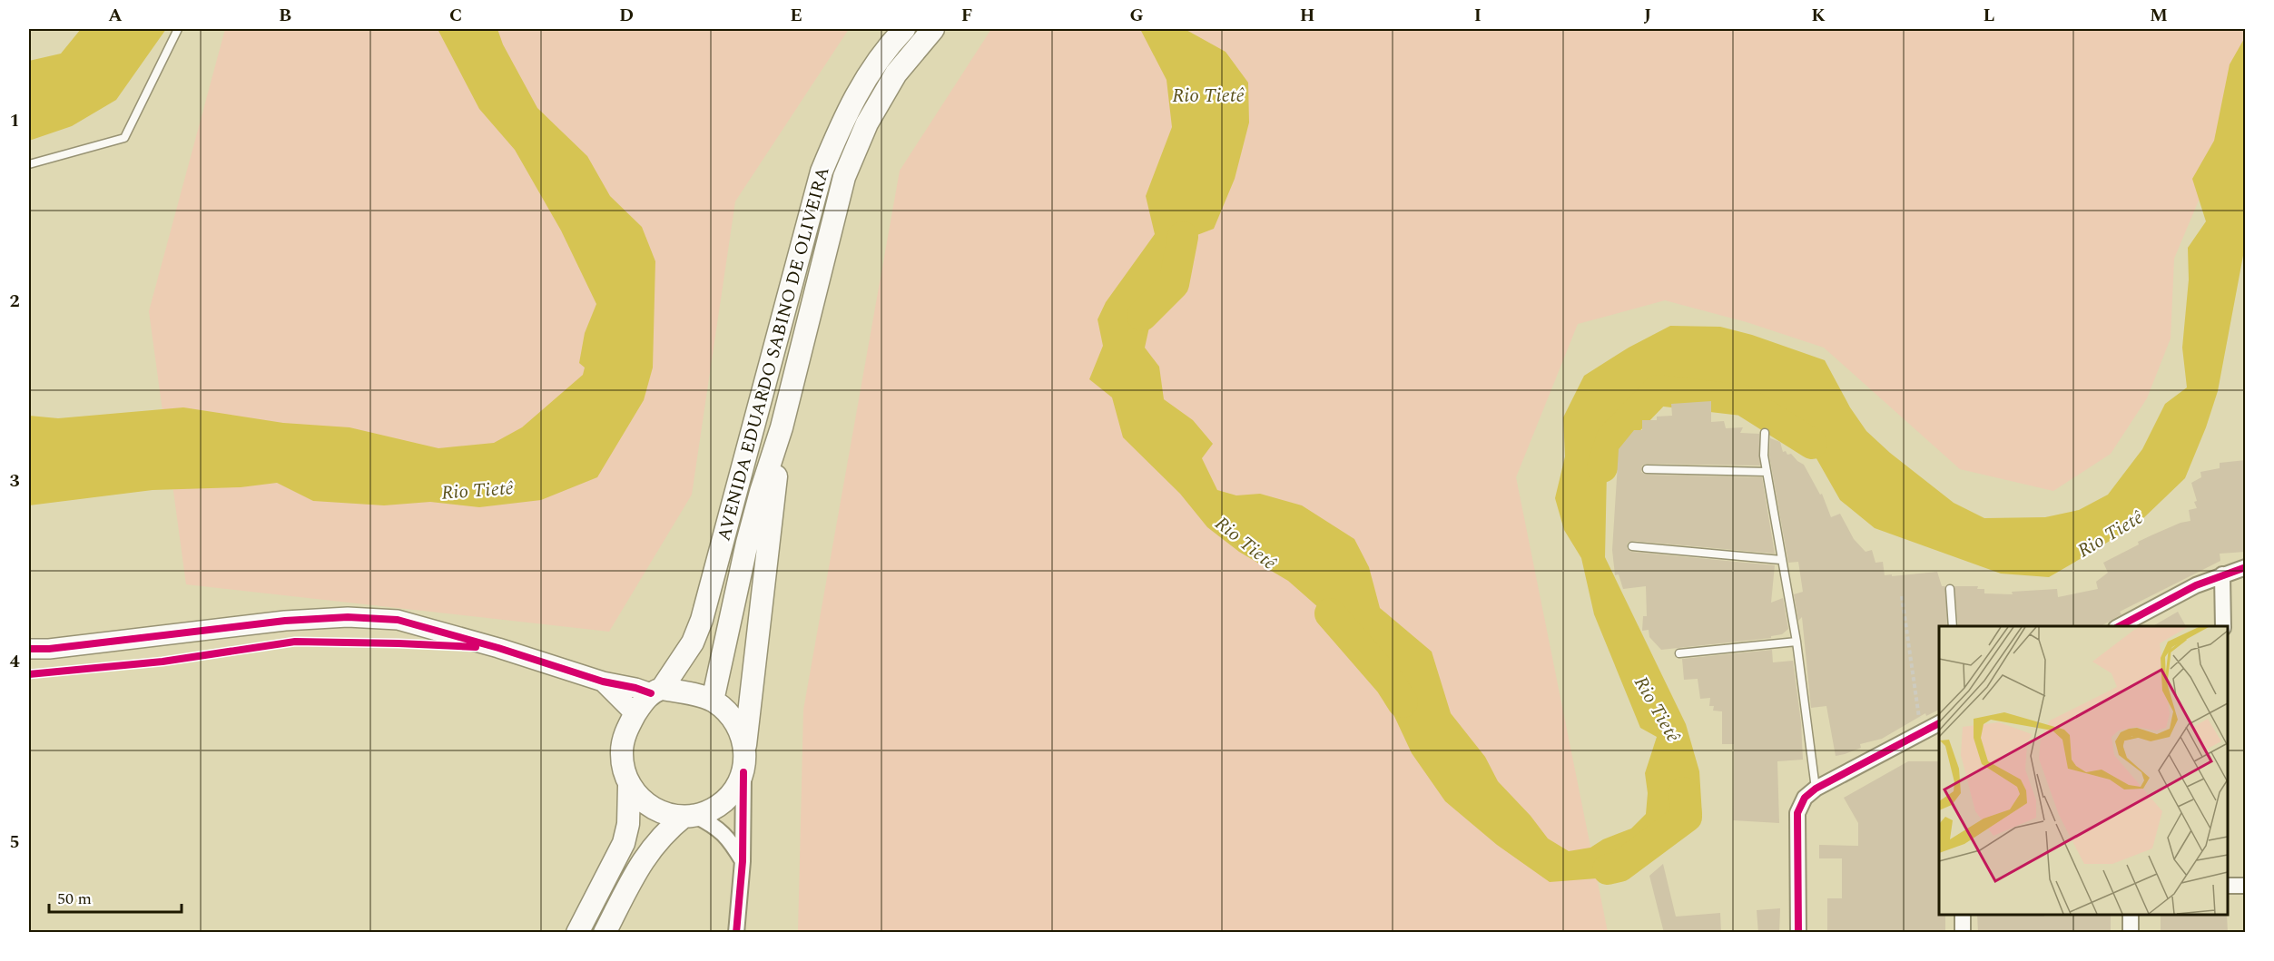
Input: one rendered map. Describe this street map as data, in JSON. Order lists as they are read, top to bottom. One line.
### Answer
{"streets":{"main road":["AVENIDA EDUARDO SABINO DE OLIVEIRA"]},"water":["Rio Tietê"],"scale_bar":"50 m","grid":{"columns":["A","B","C","D","E","F","G","H","I","J","K","L","M"],"rows":["1","2","3","4","5"]}}
